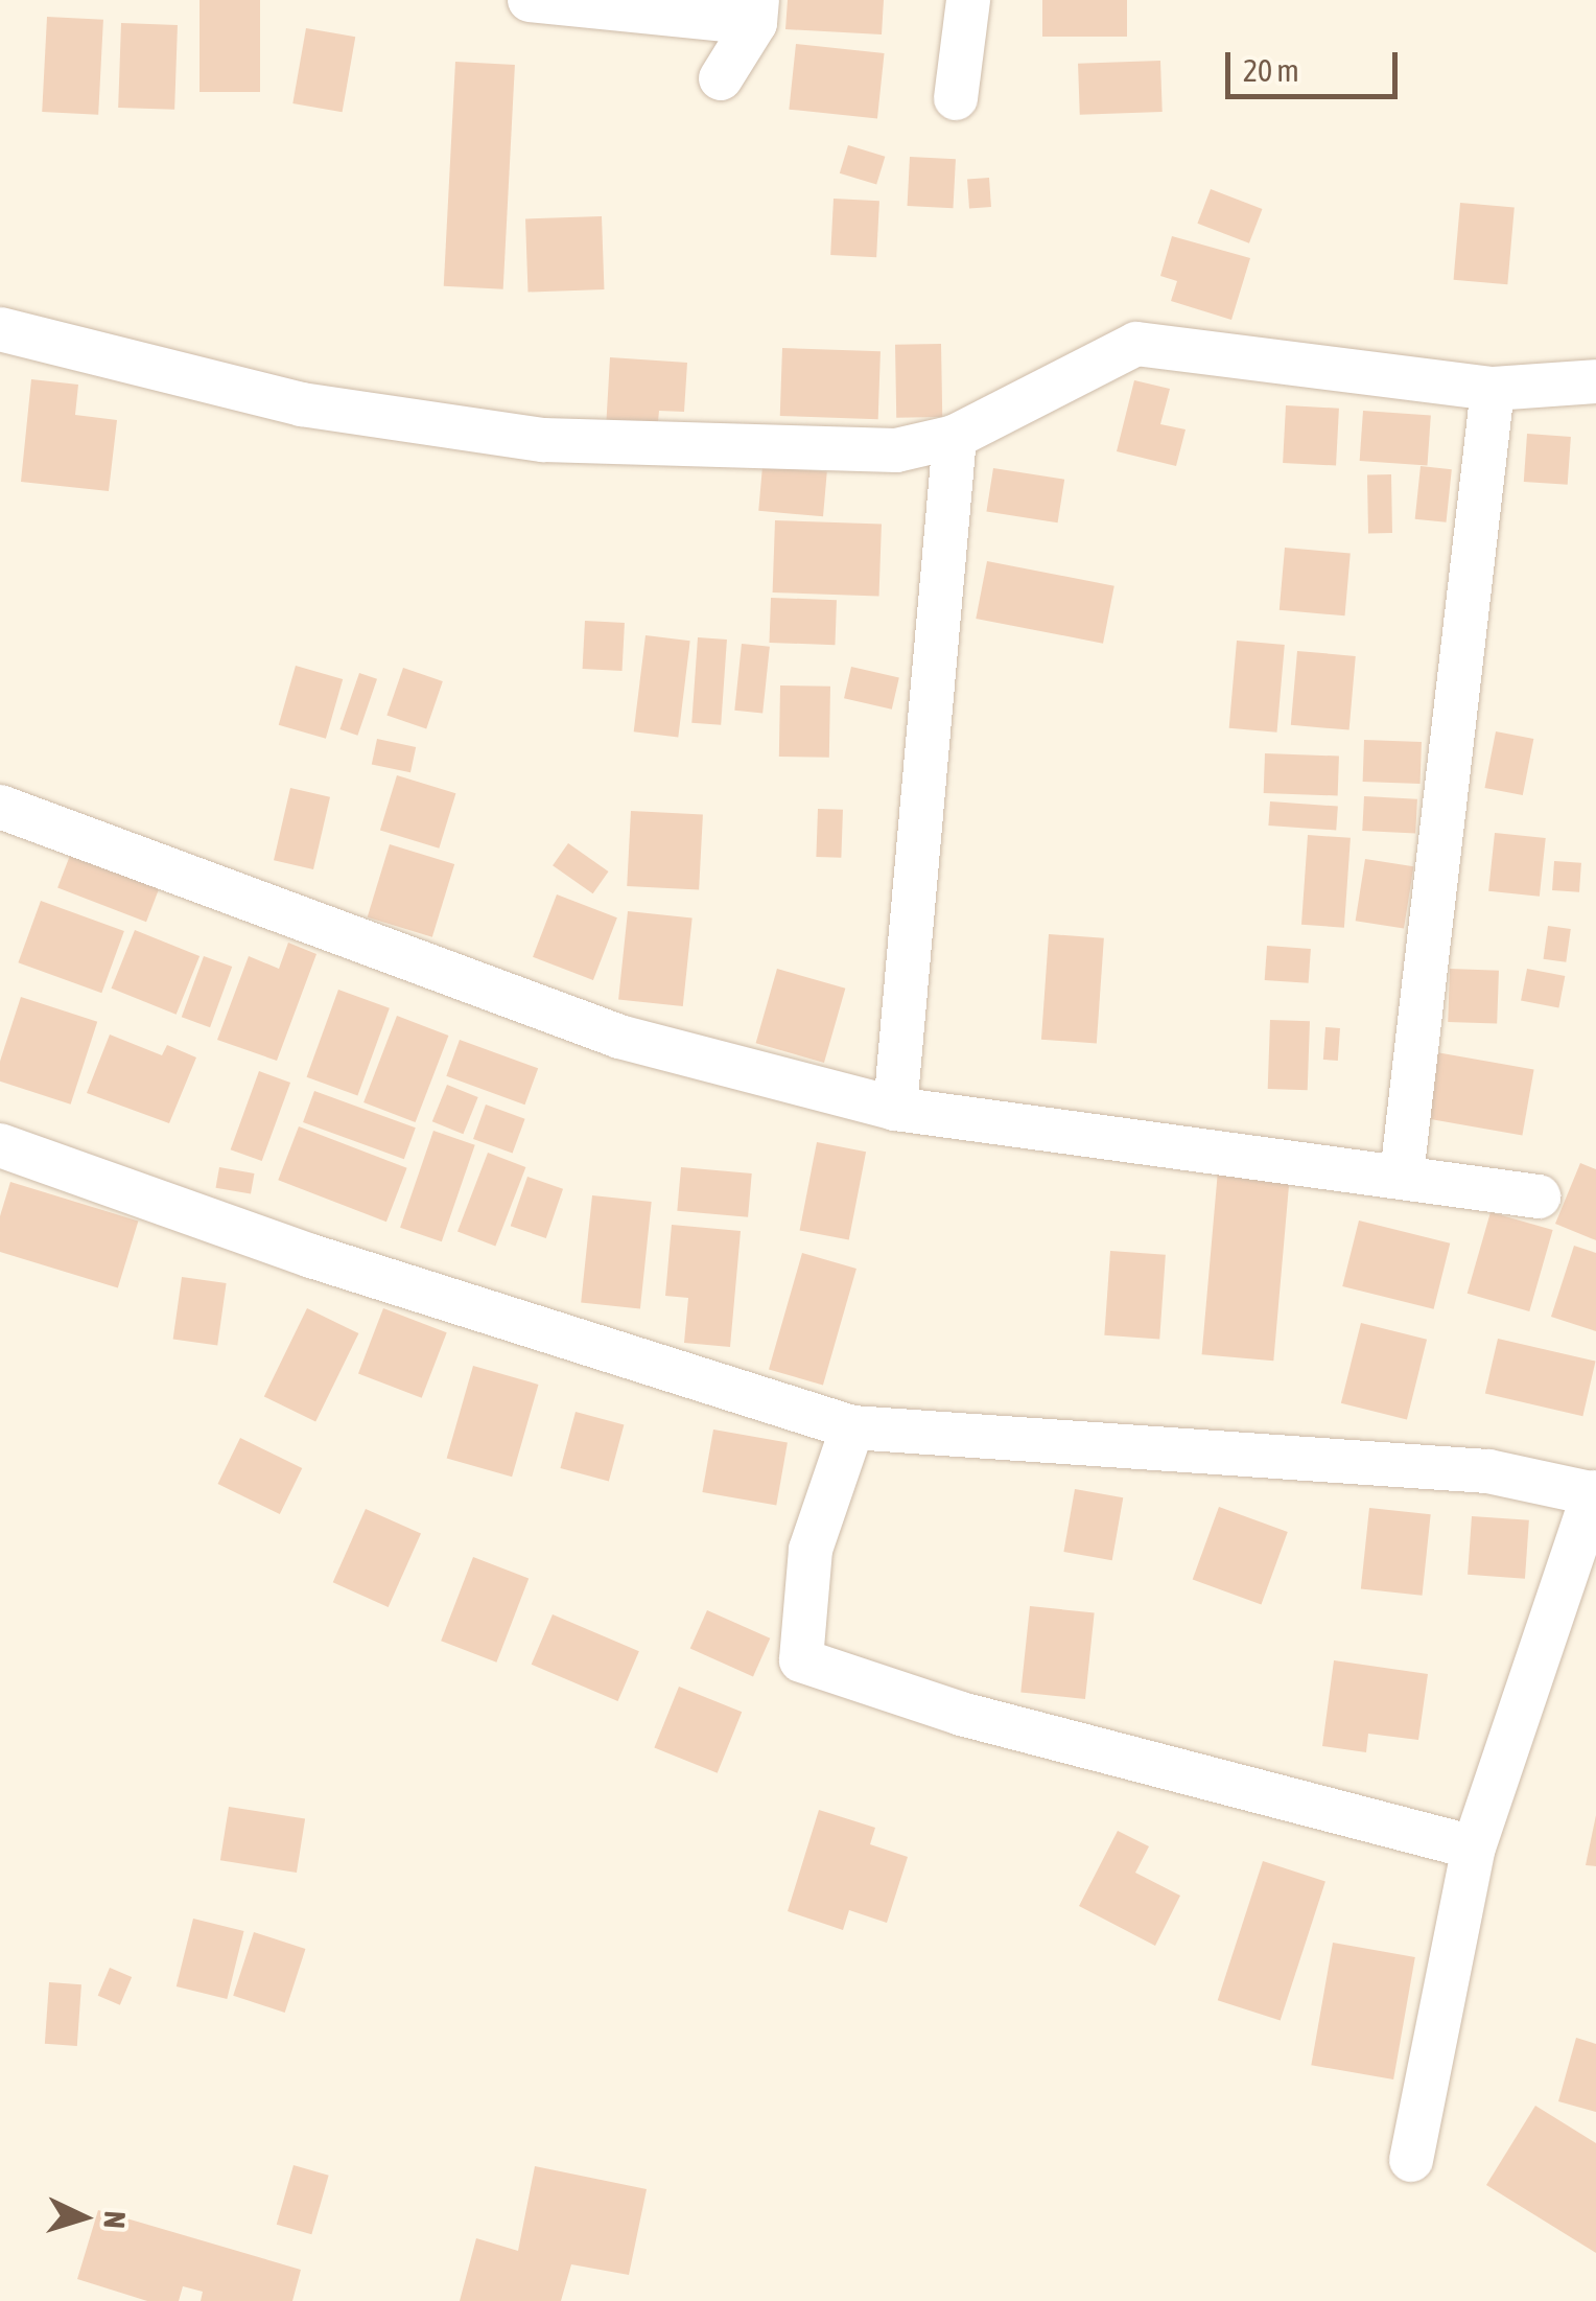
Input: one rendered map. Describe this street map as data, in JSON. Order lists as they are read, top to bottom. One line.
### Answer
{"scale_bar":"20 m","north":"right"}
